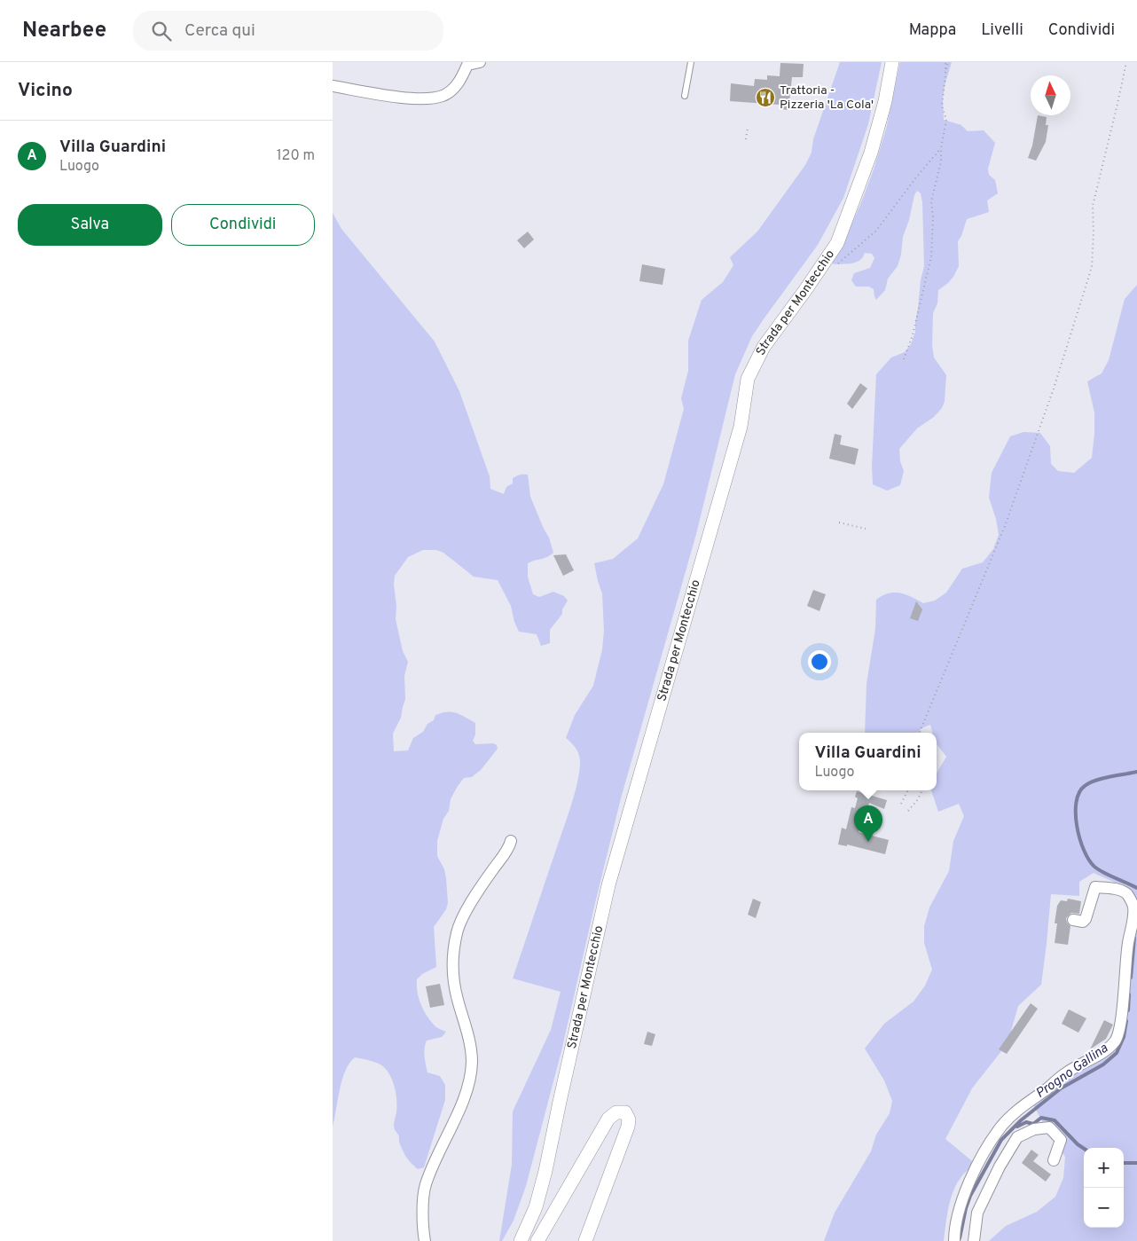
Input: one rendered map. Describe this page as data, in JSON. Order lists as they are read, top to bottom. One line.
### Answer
{"streets":{"street":["Strada per Montecchio"]},"water":["Progno Gallina"],"places":{"restaurant":["Trattoria - Pizzeria 'La Cola'"]},"north":"top","page":{"header":"Nearbee","search":"Cerca qui","nav":["Mappa","Livelli","Condividi"],"heading":"Vicino","list":[{"mark":"A","name":"Villa Guardini","note":"Luogo","value":"120 m"}],"buttons":["Salva","Condividi"],"popup":["Villa Guardini","Luogo"],"pins":"A","map_buttons":["+","−"]}}
